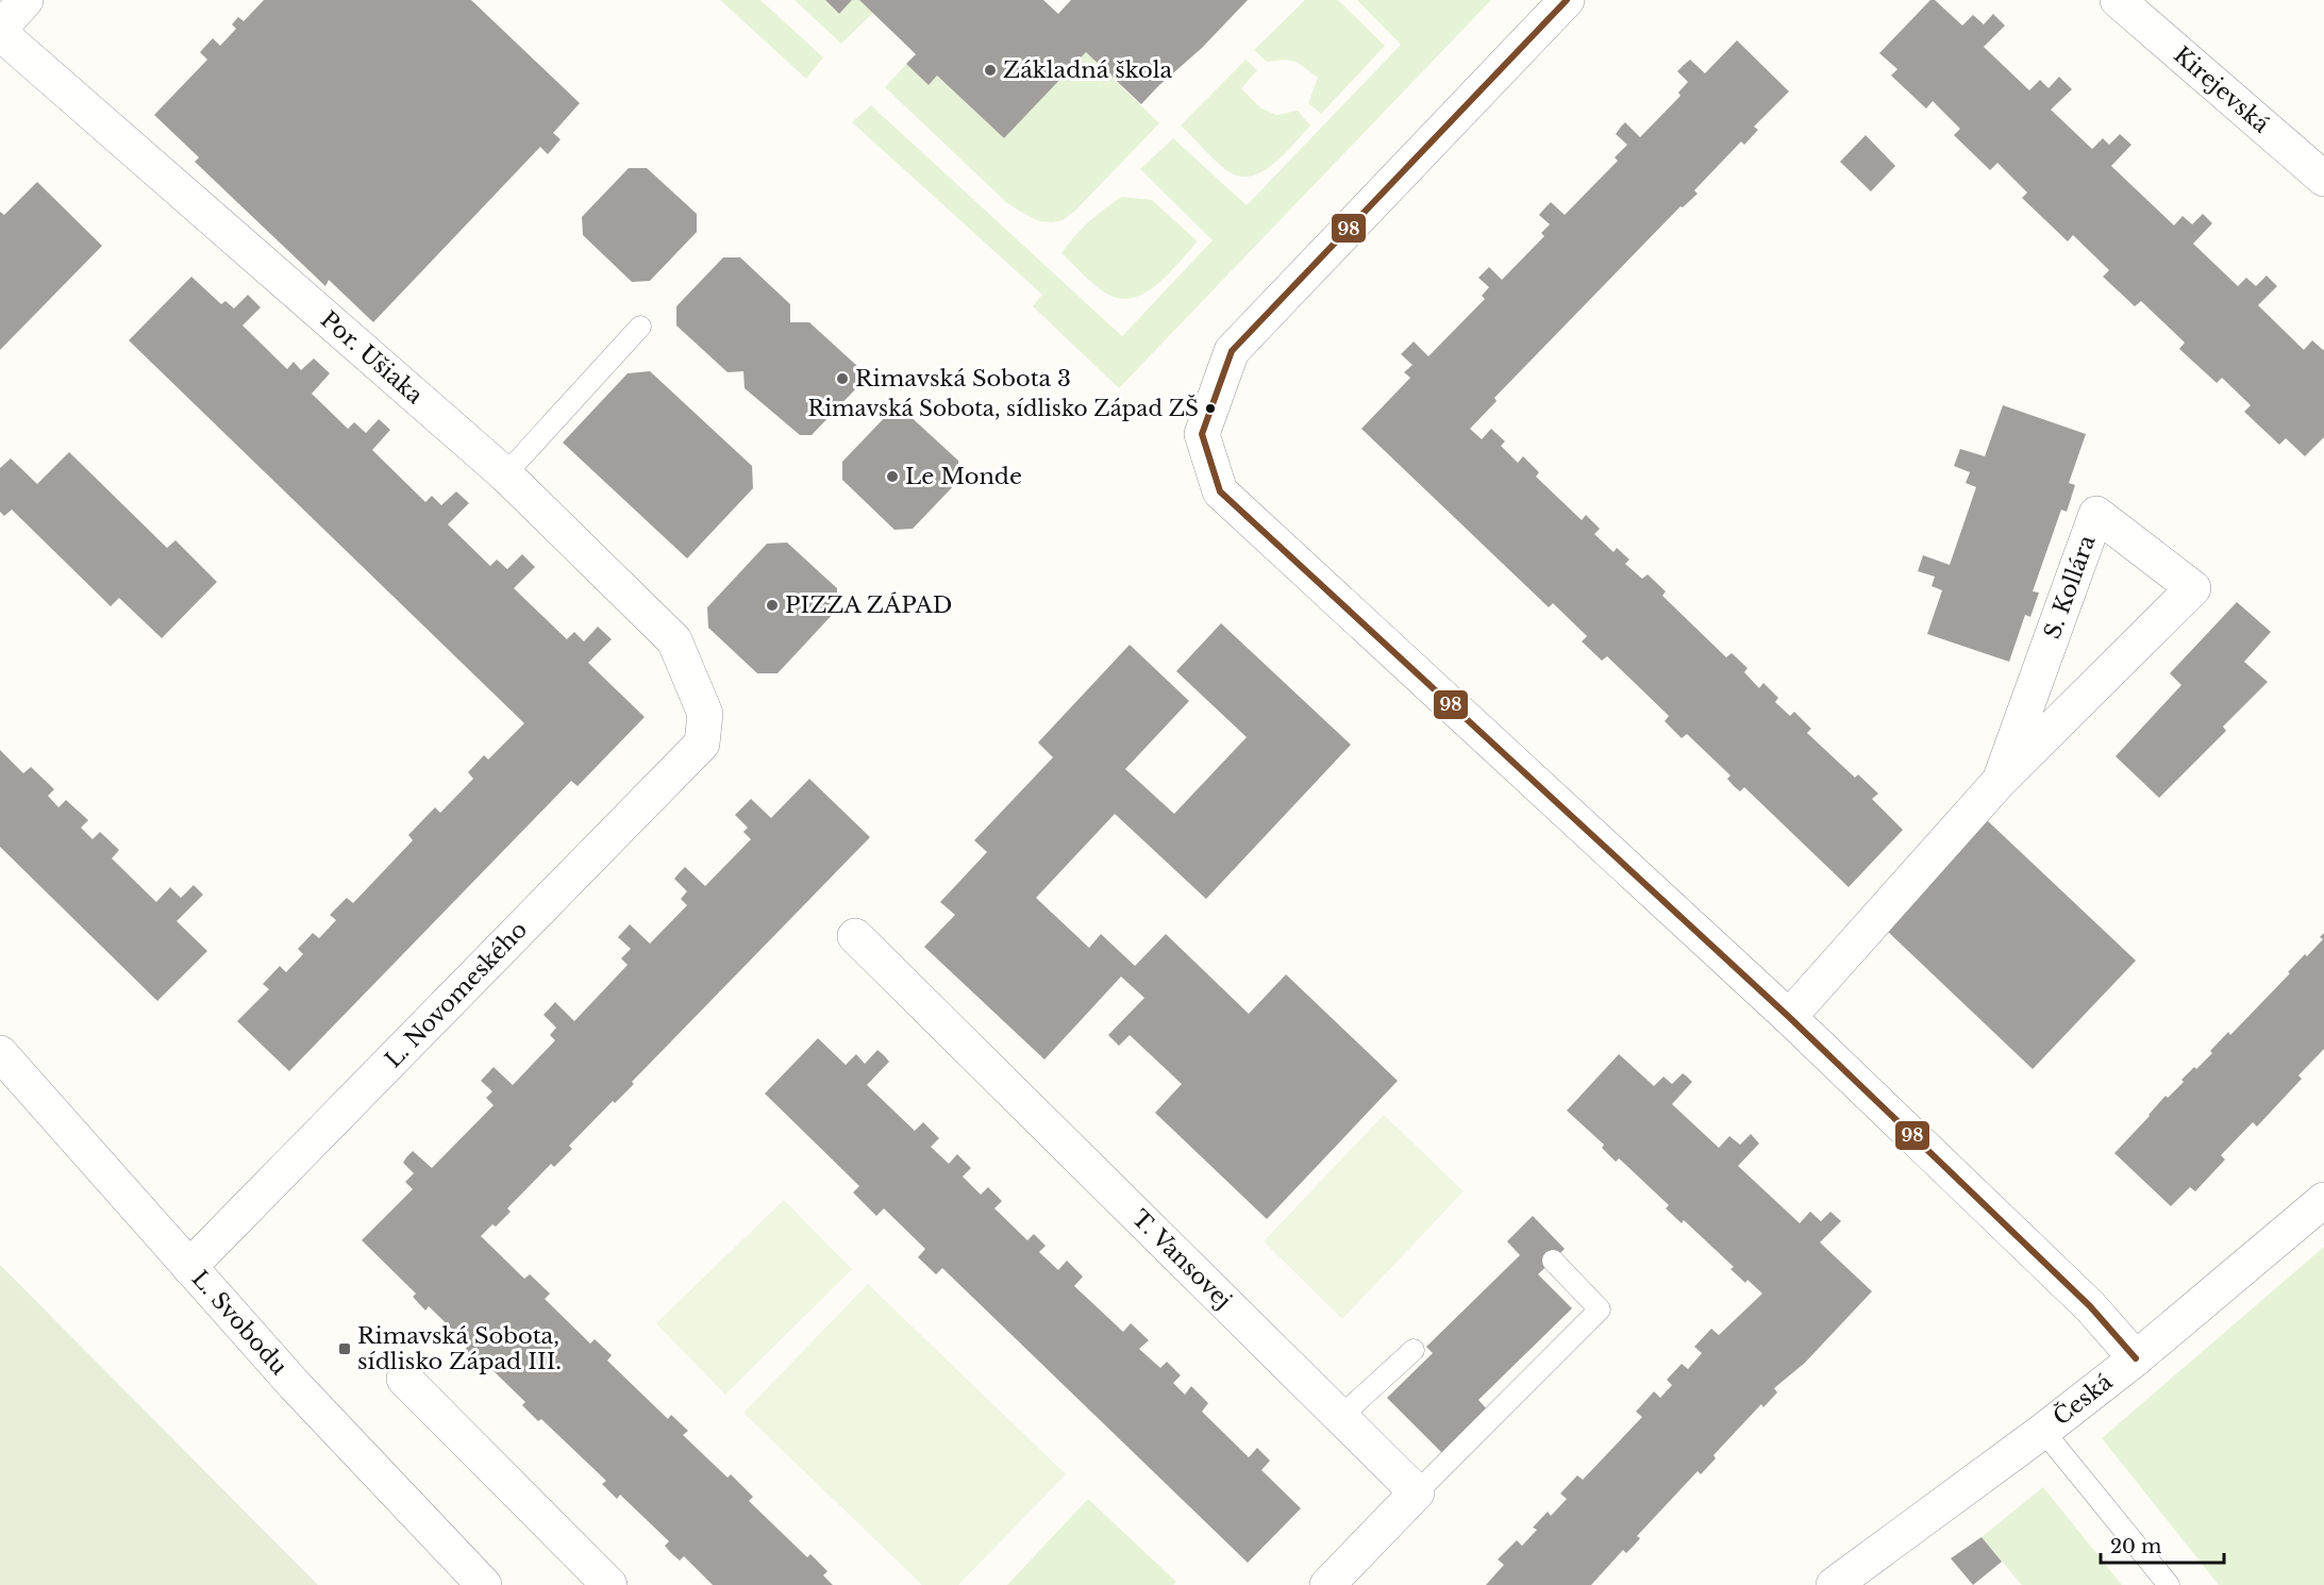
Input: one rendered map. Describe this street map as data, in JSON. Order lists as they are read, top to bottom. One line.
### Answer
{"streets":{"street":["Kirejevská","Por. Ušiaka","S. Kollára","L. Novomeského","T. Vansovej","L. Svobodu","Česká"]},"crossings":[["Por. Ušiaka","L. Novomeského"],["L. Novomeského","L. Svobodu"]],"places":{"other":["Základná škola","Rimavská Sobota 3","Rimavská Sobota, sídlisko Západ ZŠ","Le Monde","PIZZA ZÁPAD"],"transit":["Rimavská Sobota, sídlisko Západ III."]},"lines":["transit line 98"],"scale_bar":"20 m"}
